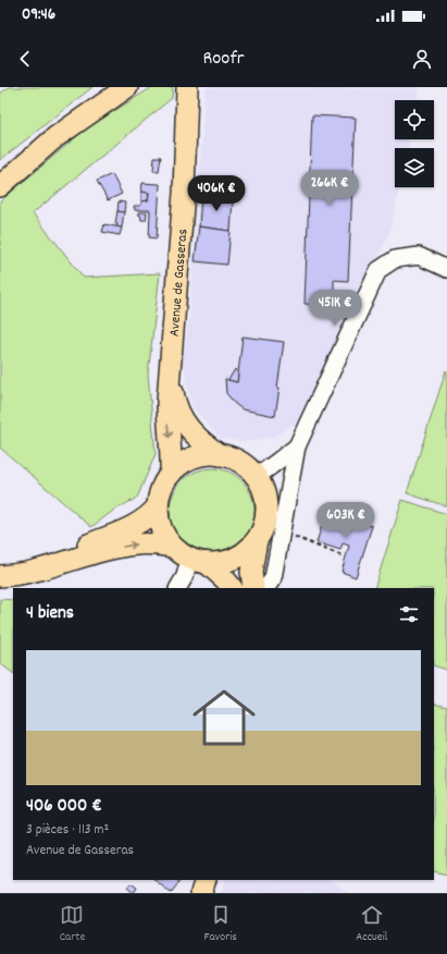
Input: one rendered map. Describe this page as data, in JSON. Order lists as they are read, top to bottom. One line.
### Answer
{"streets":{"main road":["Avenue de Gasseras"]},"page":{"status":"09:46","header":"Roofr","price":["266K €","406K €","451K €","603K €"],"heading":"4 biens","list":[{"name":"406 000 €","note":"3 pièces · 113 m² · Avenue de Gasseras"}],"tabs":["Carte","Favoris","Accueil"]}}
